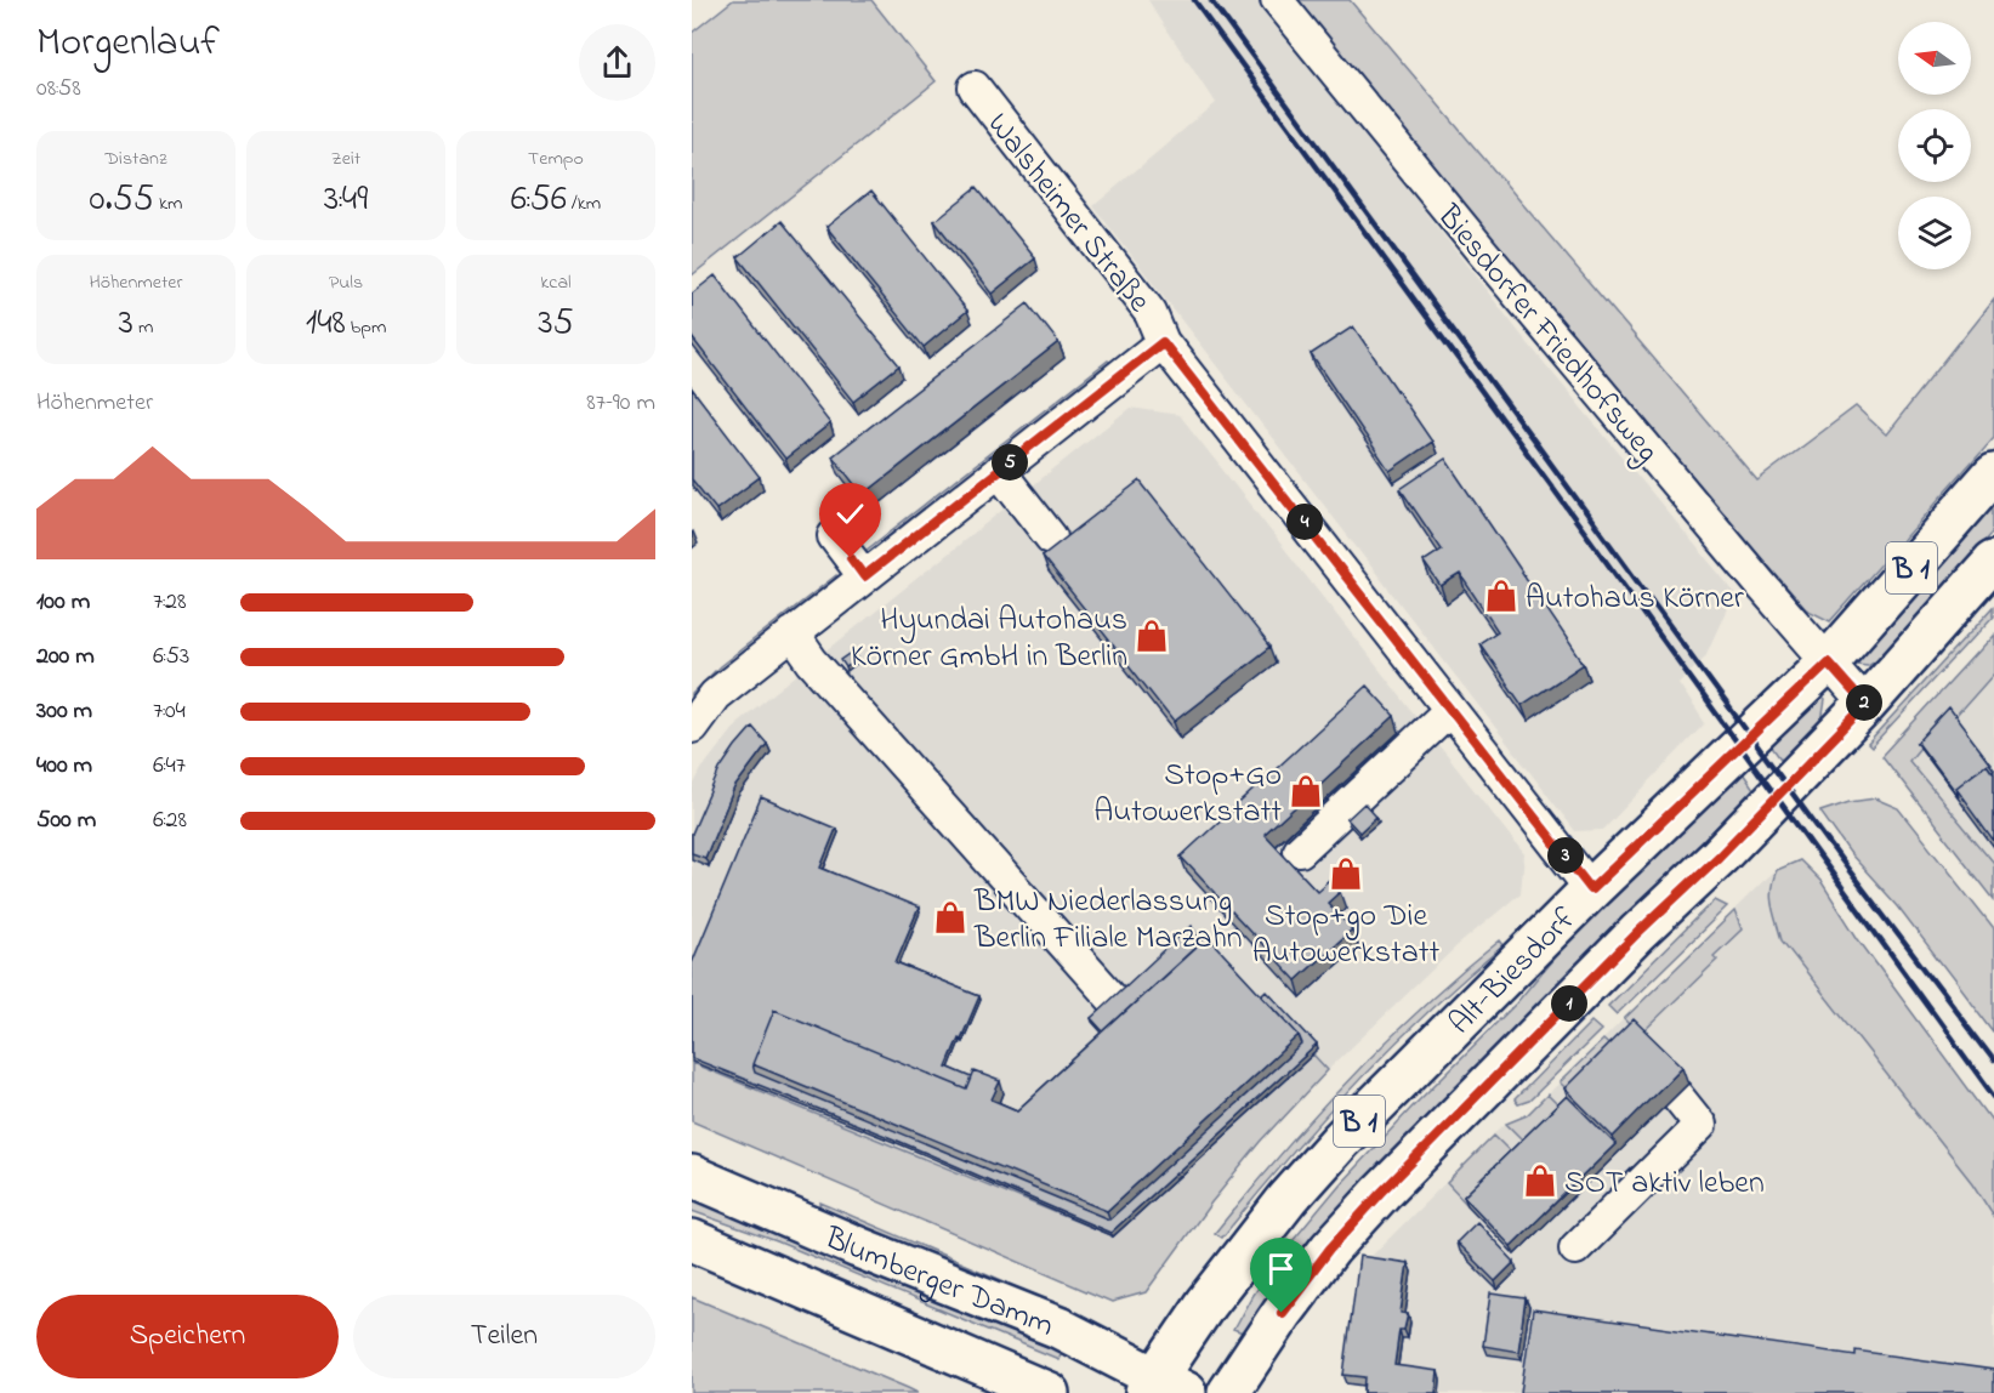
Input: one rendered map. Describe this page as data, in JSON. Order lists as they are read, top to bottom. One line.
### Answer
{"streets":{"main road":["B 1","Alt-Biesdorf","Blumberger Damm"],"street":["Walsheimer Straße","Biesdorfer Friedhofsweg"]},"crossings":[["Walsheimer Straße","Alt-Biesdorf"],["Biesdorfer Friedhofsweg","Alt-Biesdorf"],["Alt-Biesdorf","Blumberger Damm"]],"places":{"shop":["Autohaus Körner","Hyundai Autohaus Körner GmbH in Berlin","Stop+Go Autowerkstatt","Stop+go Die Autowerkstatt","BMW Niederlassung Berlin Filiale Marzahn","SOT aktiv leben"]},"north":"left","page":{"heading":["Morgenlauf","08:58"],"stats":[["Distanz","0.55 km"],["Zeit","3:49"],["Tempo","6:56 /km"],["Höhenmeter","3 m"],["Puls","148 bpm"],["kcal","35"]],"chart":["Höhenmeter","87–90 m"],"pins":["5","4","2","3","1"],"list":[{"name":"100 m","note":"7:28"},{"name":"200 m","note":"6:53"},{"name":"300 m","note":"7:04"},{"name":"400 m","note":"6:47"},{"name":"500 m","note":"6:28"}],"buttons":["Speichern","Teilen"]}}
